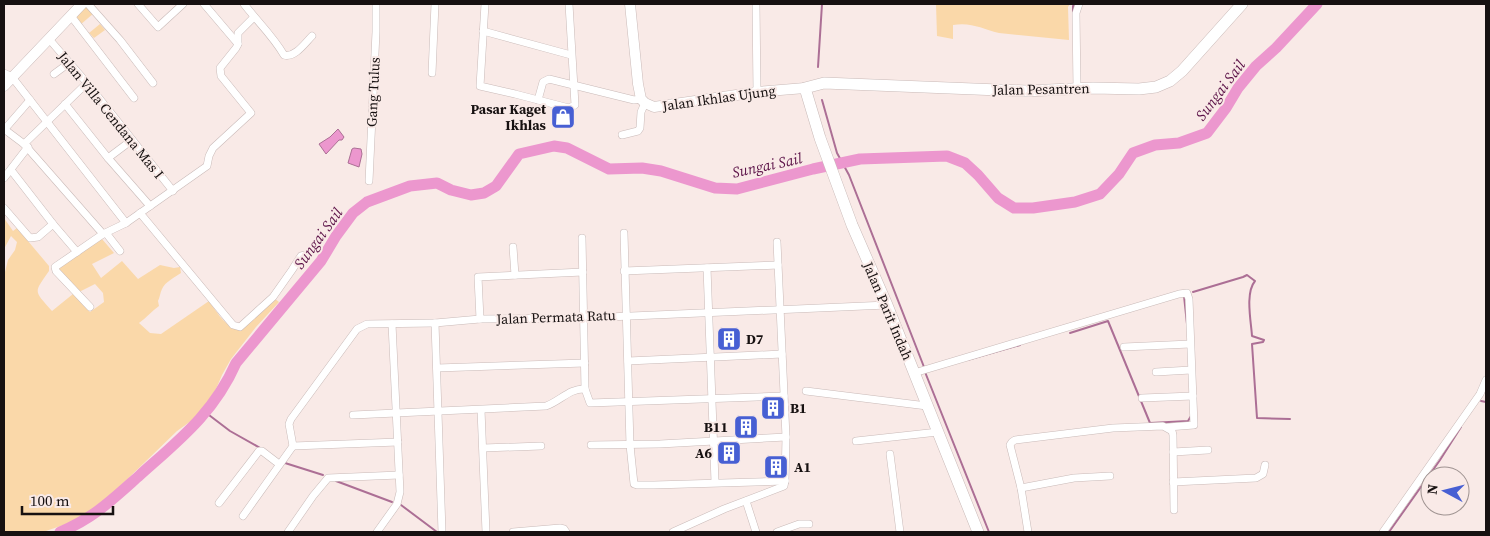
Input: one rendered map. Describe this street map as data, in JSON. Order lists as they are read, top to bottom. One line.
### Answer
{"streets":{"main road":["Jalan Pesantren","Jalan Parit Indah"],"street":["Gang Tulus","Jalan Ikhlas Ujung","Jalan Villa Cendana Mas I","Jalan Permata Ratu"]},"crossings":[["Jalan Pesantren","Jalan Ikhlas Ujung"],["Jalan Pesantren","Jalan Parit Indah"],["Jalan Ikhlas Ujung","Jalan Parit Indah"],["Jalan Parit Indah","Jalan Permata Ratu"]],"water":["Sungai Sail"],"places":{"shop":["Pasar Kaget Ikhlas"],"building":["D7","B1","B11","A6","A1"]},"scale_bar":"100 m","north":"left"}
